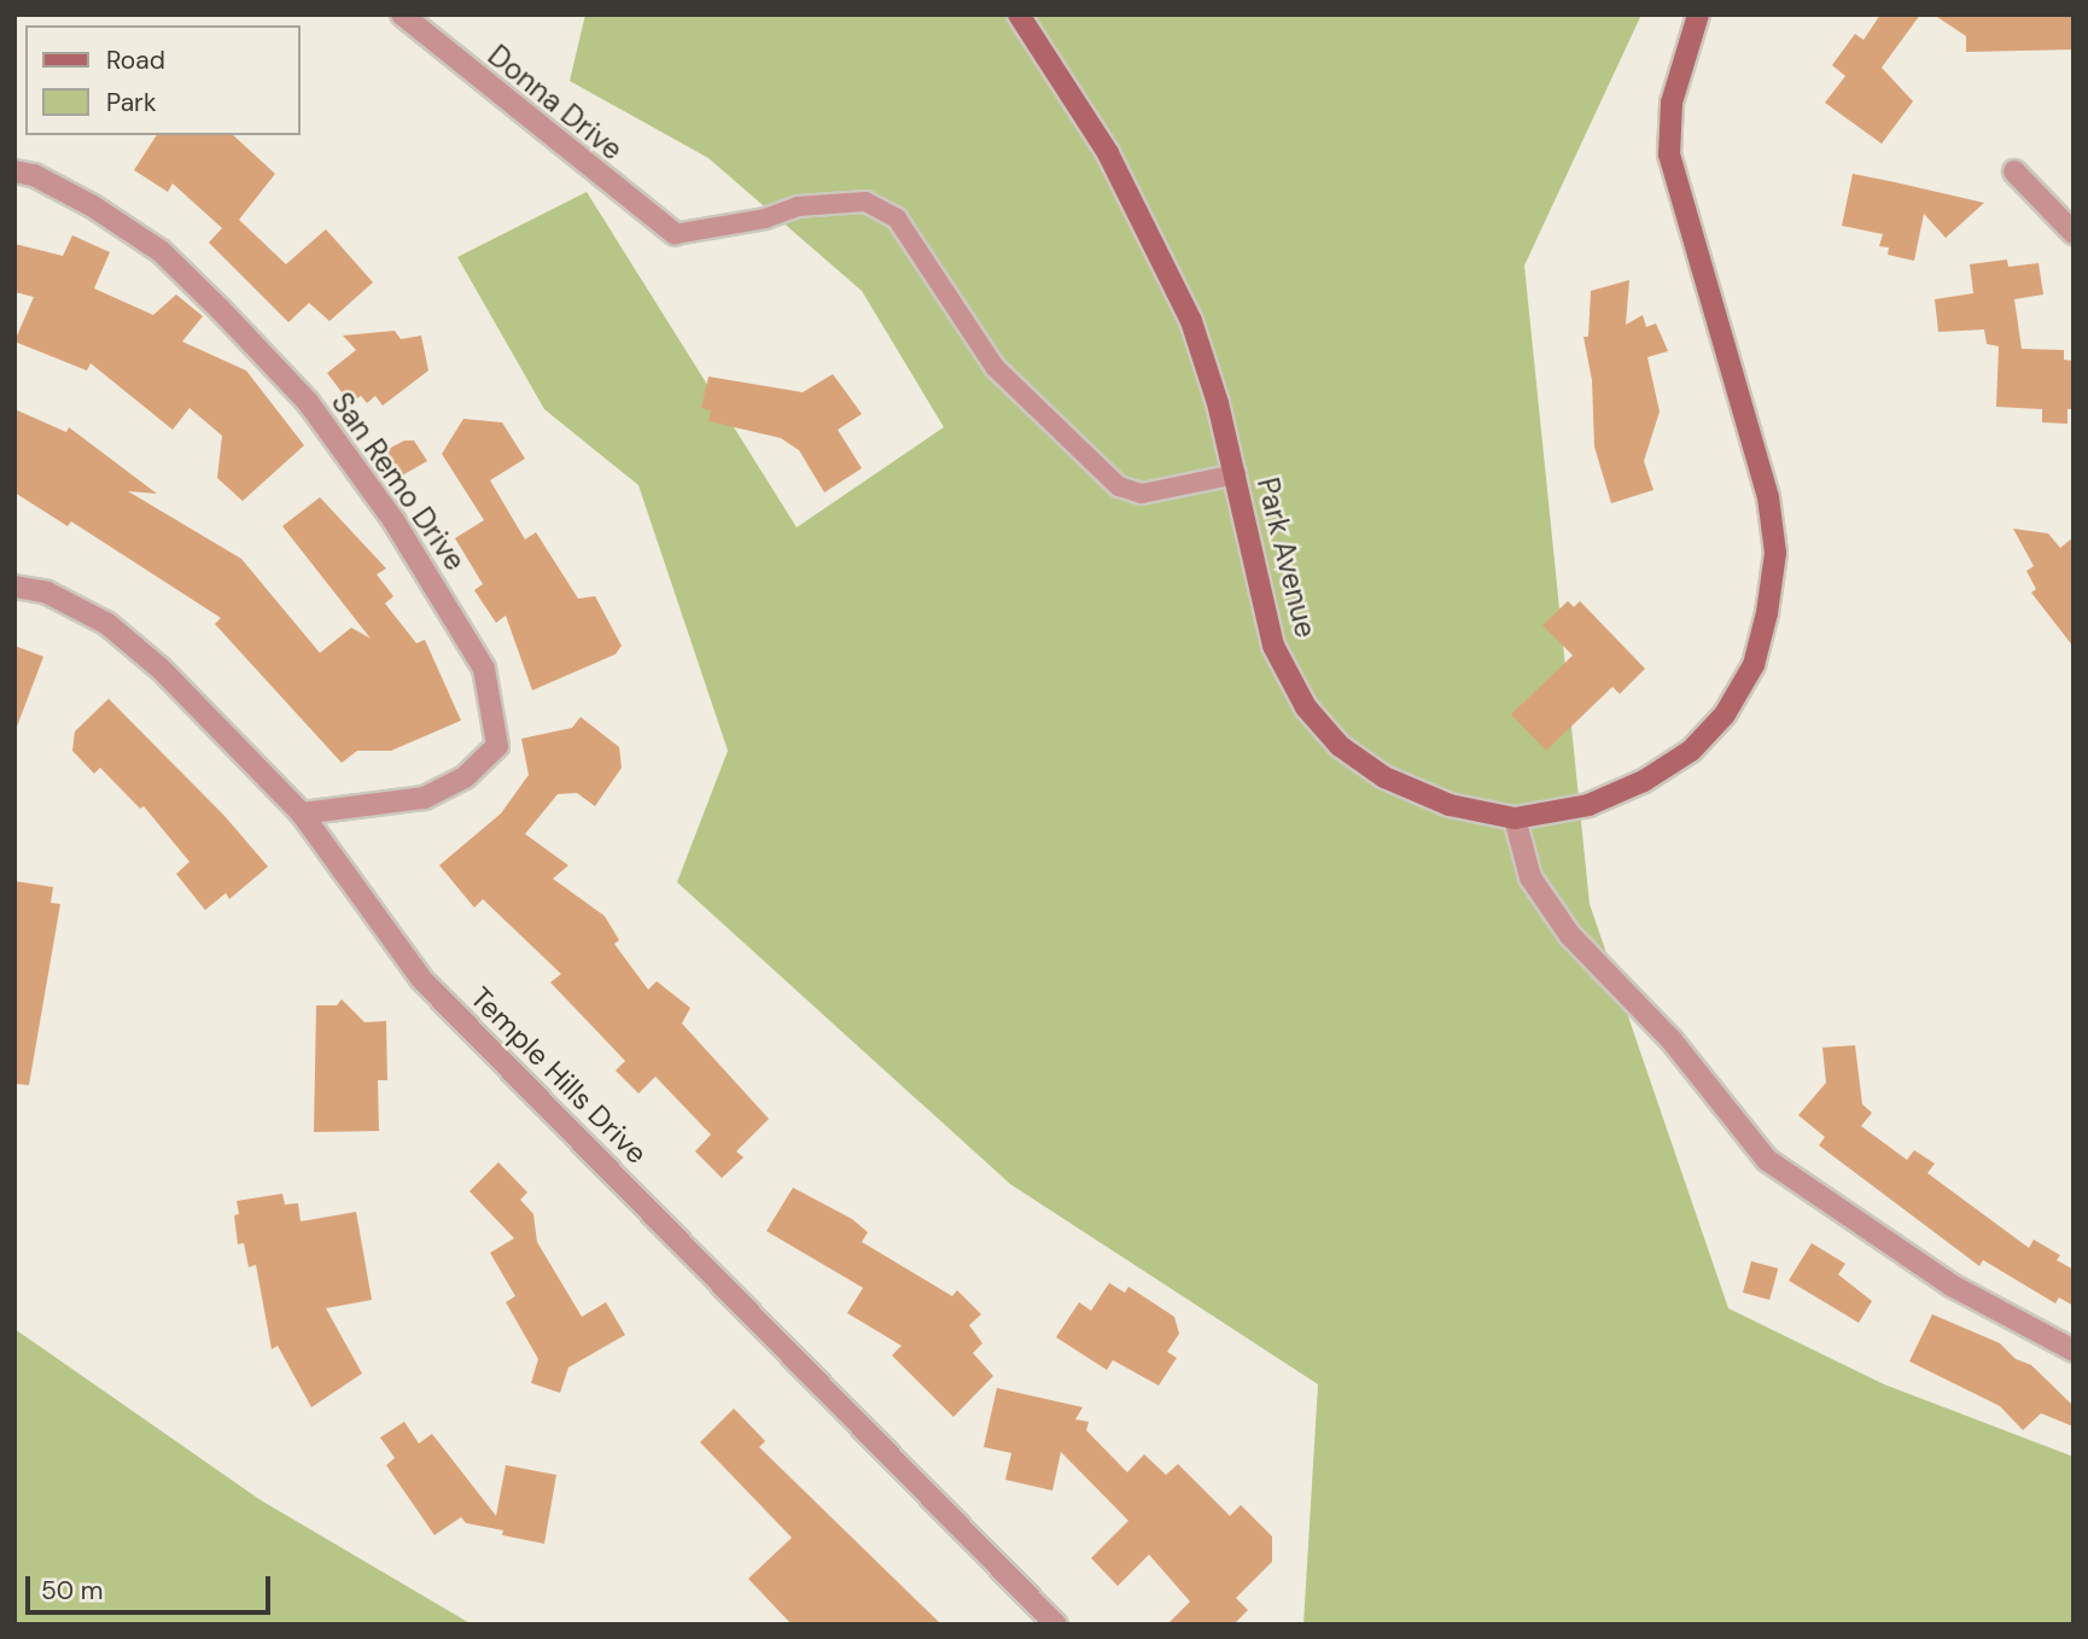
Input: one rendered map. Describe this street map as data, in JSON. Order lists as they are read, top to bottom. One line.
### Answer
{"streets":{"main road":["Park Avenue"],"street":["Donna Drive","San Remo Drive","Temple Hills Drive"]},"crossings":[["San Remo Drive","Temple Hills Drive"]],"legend":["Road","Park"],"scale_bar":"50 m"}
